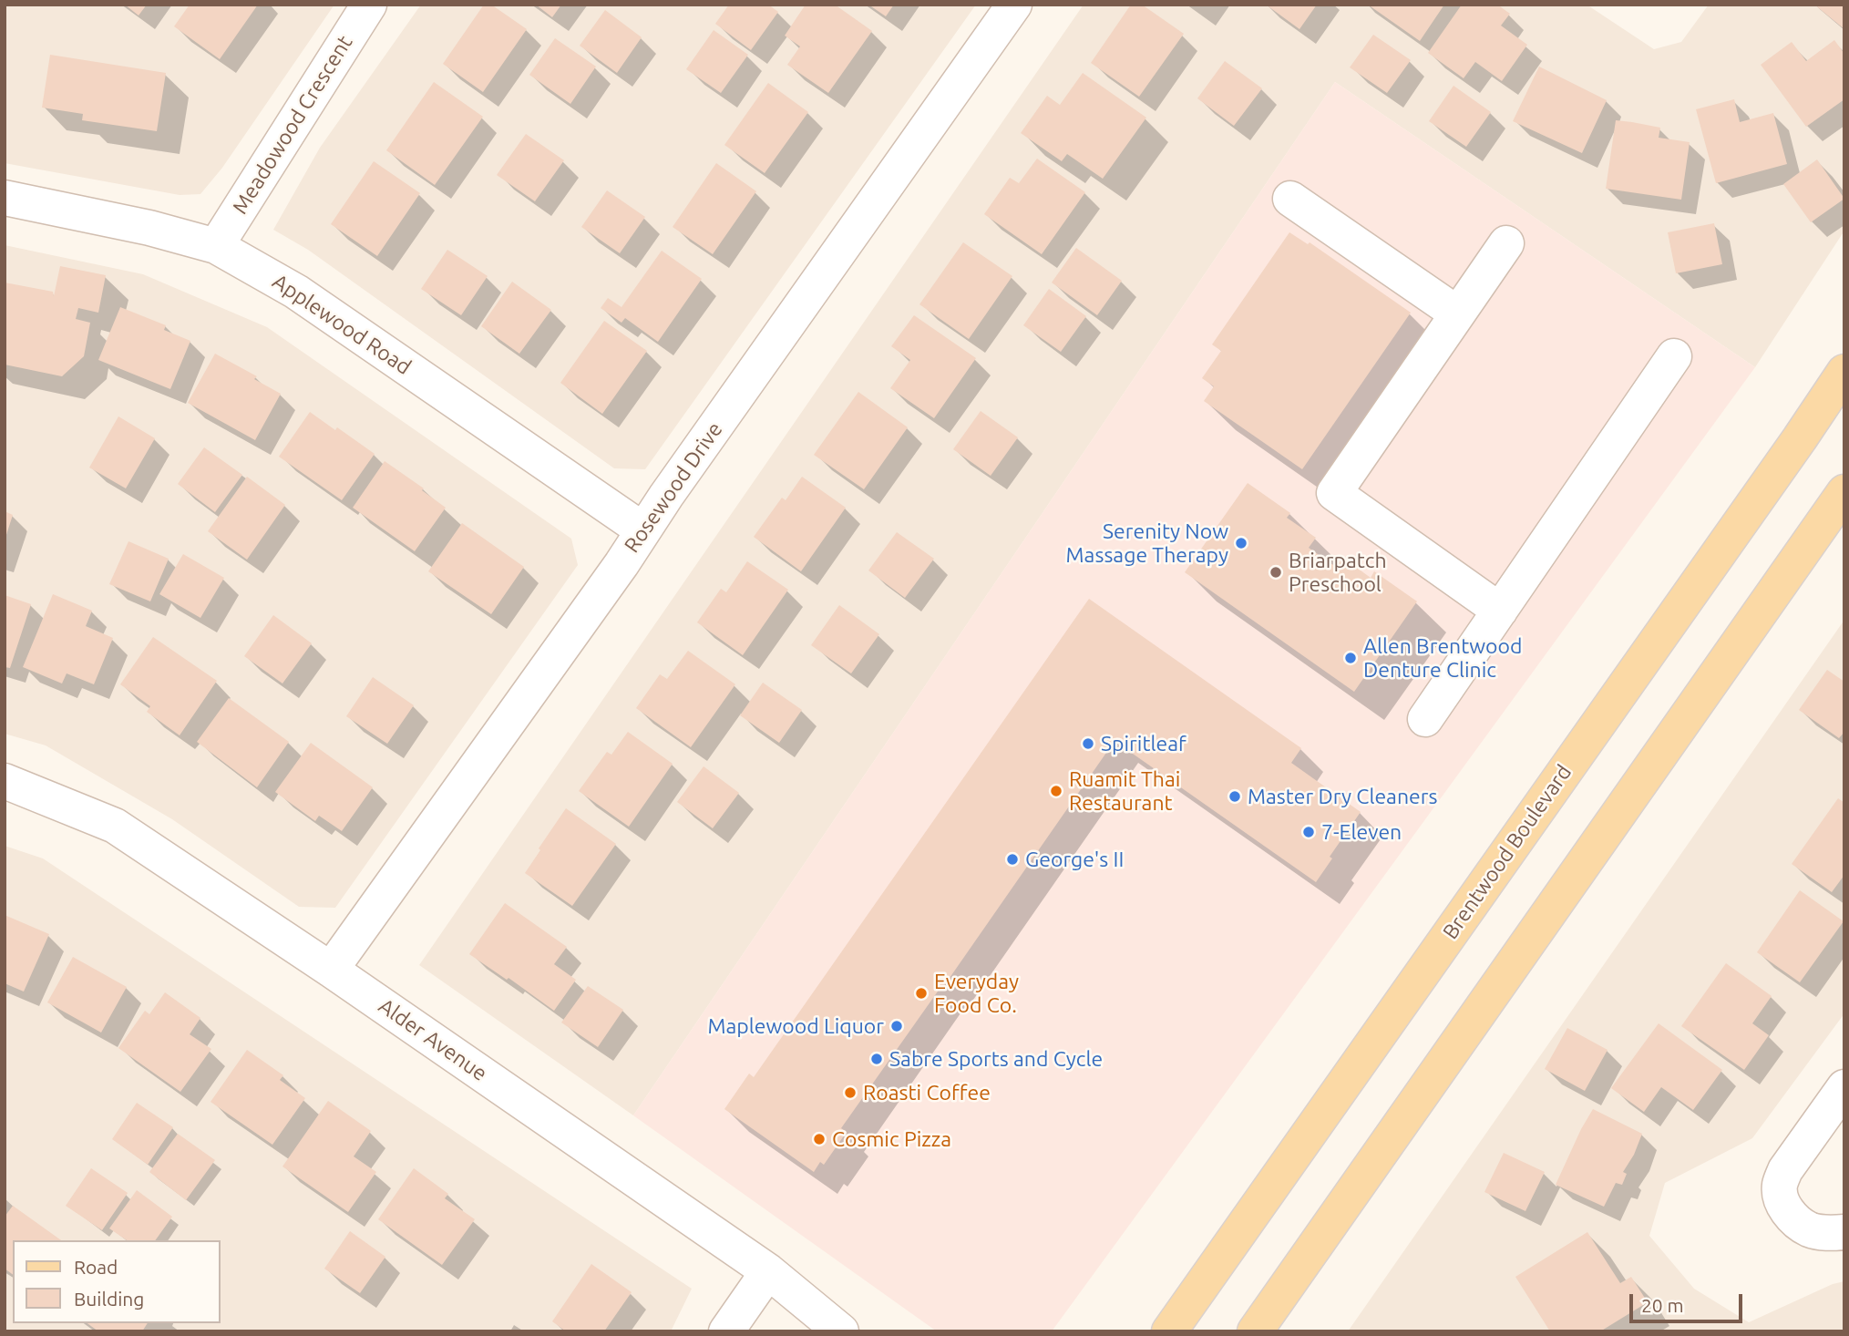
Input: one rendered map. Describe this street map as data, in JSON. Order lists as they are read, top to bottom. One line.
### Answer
{"streets":{"main road":["Brentwood Boulevard"],"street":["Meadowood Crescent","Applewood Road","Rosewood Drive","Alder Avenue"]},"crossings":[["Meadowood Crescent","Applewood Road"],["Applewood Road","Rosewood Drive"],["Rosewood Drive","Alder Avenue"]],"places":["Serenity Now Massage Therapy","Briarpatch Preschool","Allen Brentwood Denture Clinic","Spiritleaf","Ruamit Thai Restaurant","Master Dry Cleaners","7-Eleven","George's II","Everyday Food Co.","Maplewood Liquor","Sabre Sports and Cycle","Roasti Coffee","Cosmic Pizza"],"legend":["Road","Building"],"scale_bar":"20 m"}
